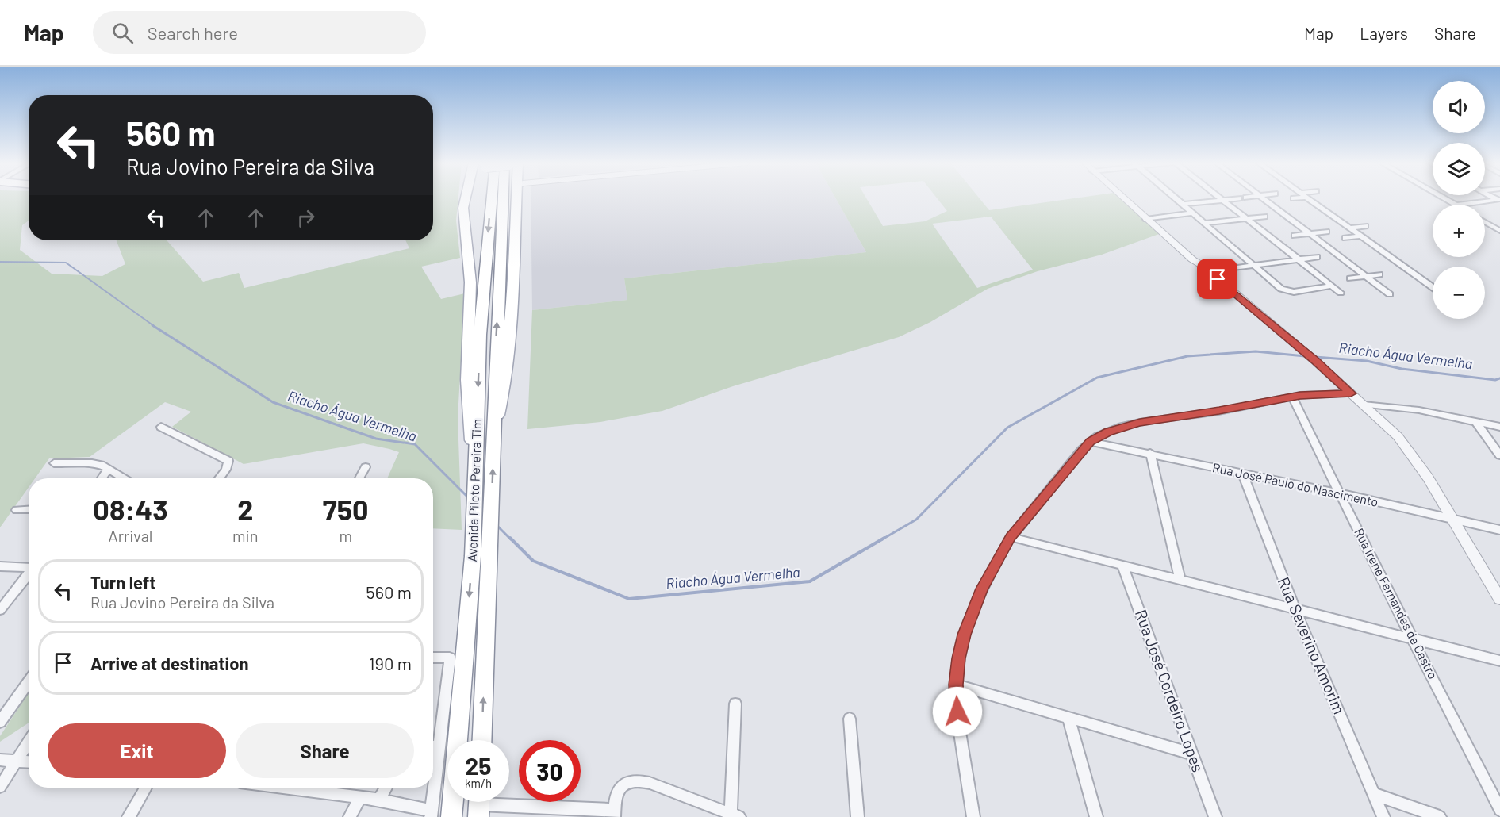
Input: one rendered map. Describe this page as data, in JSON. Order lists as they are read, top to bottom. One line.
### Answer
{"streets":{"main road":["Avenida Piloto Pereira Tim"],"street":["Rua José Paulo do Nascimento","Rua Irene Fernandes de Castro","Rua Severino Amorim","Rua José Cordeiro Lopes"]},"crossings":[["Rua José Paulo do Nascimento","Rua Irene Fernandes de Castro"],["Rua José Paulo do Nascimento","Rua Severino Amorim"]],"water":["Riacho Água Vermelha"],"page":{"header":"Map","search":"Search here","nav":["Map","Layers","Share"],"map_buttons":["+","−"],"turn":["560 m","Rua Jovino Pereira da Silva"],"eta":["08:43","Arrival","2","min","750","m"],"list":[{"name":"Turn left","note":"Rua Jovino Pereira da Silva","value":"560 m"},{"name":"Arrive at destination","value":"190 m"}],"buttons":["Exit","Share"],"speed":"25 km/h","limit":"30"}}
